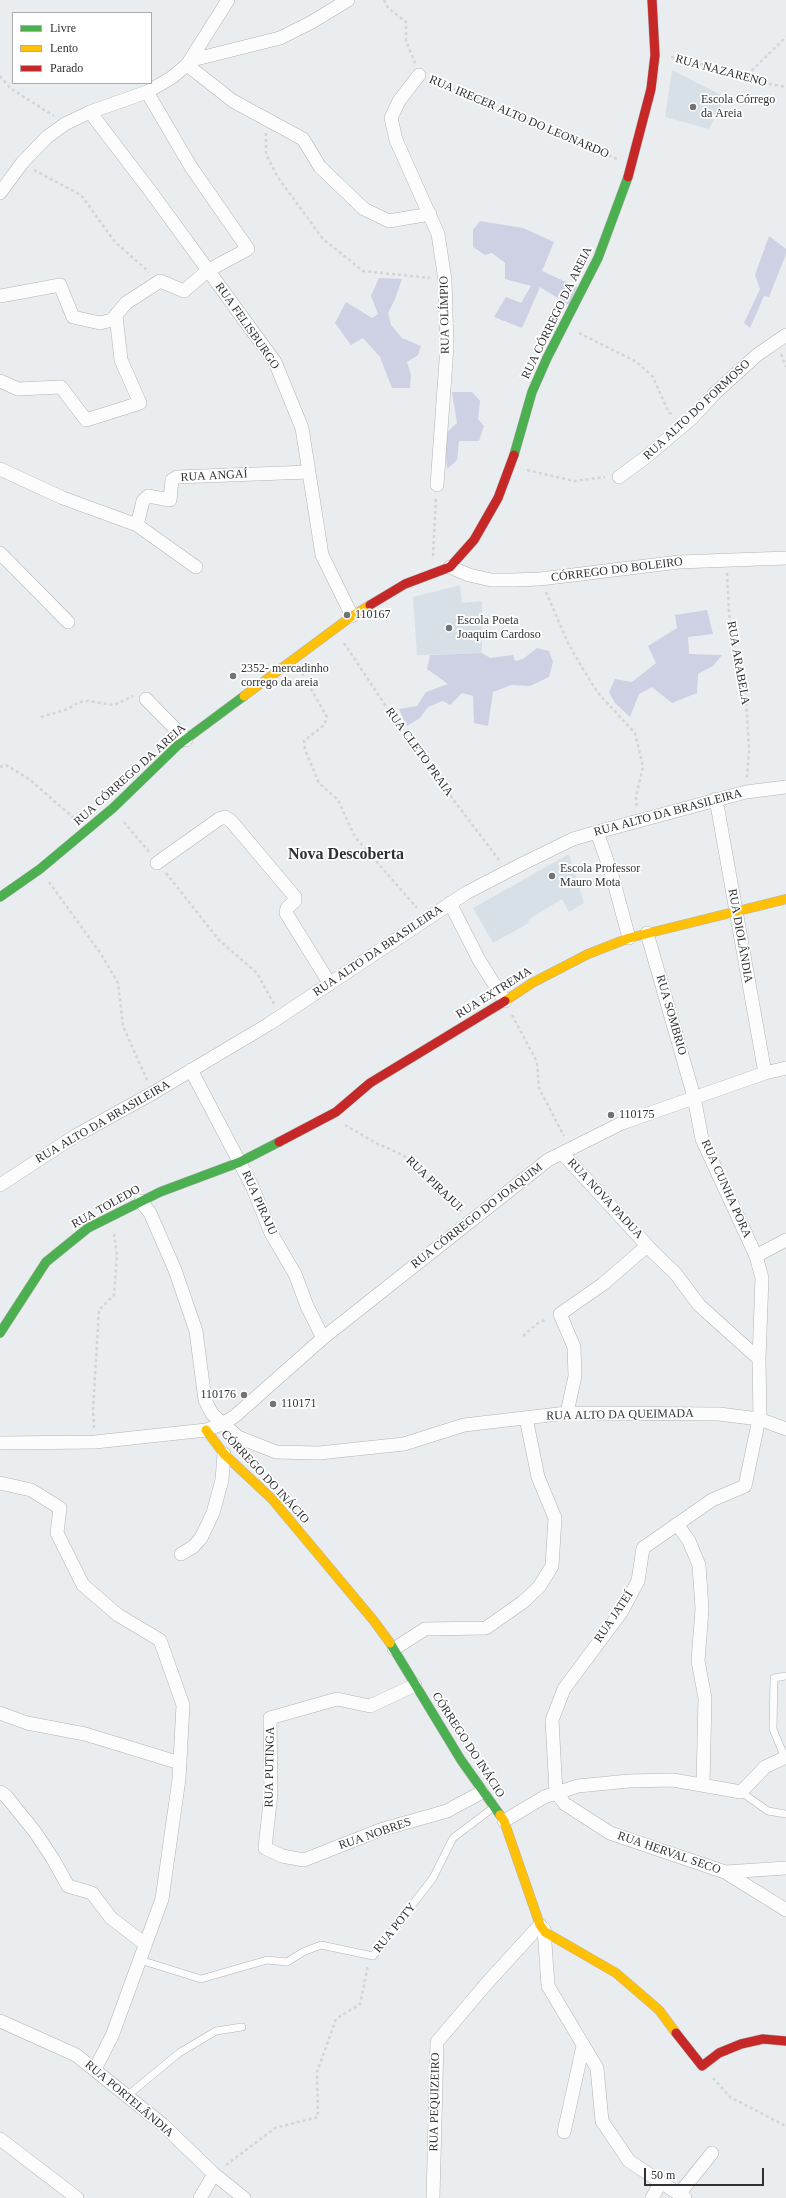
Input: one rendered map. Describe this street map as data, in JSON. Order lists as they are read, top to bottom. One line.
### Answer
{"streets":{"street":["RUA CÓRREGO DA AREIA","RUA OLÍMPIO","RUA FELISBURGO","RUA ALTO DO FORMOSO","RUA ANGAÍ","CÓRREGO DO BOLEIRO","RUA ALTO DA BRASILEIRA","RUA DIOLÂNDIA","RUA EXTREMA","RUA SOMBRIO","RUA CUNHA PORA","RUA NOVA PADUA","RUA PIRAJU","RUA TOLEDO","RUA CÓRREGO DO JOAQUIM","RUA ALTO DA QUEIMADA","CÓRREGO DO INÁCIO","RUA JATEÍ","RUA PUTINGA","RUA NOBRES","RUA HERVAL SECO","RUA PORTELÂNDIA","RUA PEQUIZEIRO"],"lane":["RUA POTY"],"path":["RUA NAZARENO","RUA IRECER ALTO DO LEONARDO","RUA ARABELA","RUA CLETO PRAIA","RUA PIRAJUI"]},"crossings":[["RUA NAZARENO","RUA CÓRREGO DA AREIA"],["RUA IRECER ALTO DO LEONARDO","RUA CÓRREGO DA AREIA"],["RUA IRECER ALTO DO LEONARDO","RUA OLÍMPIO"],["RUA CÓRREGO DA AREIA","RUA FELISBURGO"],["RUA CÓRREGO DA AREIA","CÓRREGO DO BOLEIRO"],["RUA CÓRREGO DA AREIA","RUA CLETO PRAIA"],["RUA FELISBURGO","RUA ANGAÍ"],["CÓRREGO DO BOLEIRO","RUA ARABELA"],["RUA ARABELA","RUA ALTO DA BRASILEIRA"],["RUA CLETO PRAIA","RUA ALTO DA BRASILEIRA"],["RUA ALTO DA BRASILEIRA","RUA DIOLÂNDIA"],["RUA ALTO DA BRASILEIRA","RUA PIRAJU"],["RUA DIOLÂNDIA","RUA EXTREMA"],["RUA DIOLÂNDIA","RUA CÓRREGO DO JOAQUIM"],["RUA EXTREMA","RUA SOMBRIO"],["RUA EXTREMA","RUA PIRAJUI"],["RUA EXTREMA","RUA PIRAJU"],["RUA EXTREMA","RUA TOLEDO"],["RUA SOMBRIO","RUA CUNHA PORA"],["RUA SOMBRIO","RUA CÓRREGO DO JOAQUIM"],["RUA PIRAJUI","RUA CÓRREGO DO JOAQUIM"],["RUA CUNHA PORA","RUA NOVA PADUA"],["RUA CUNHA PORA","RUA CÓRREGO DO JOAQUIM"],["RUA CUNHA PORA","RUA ALTO DA QUEIMADA"],["RUA CUNHA PORA","RUA JATEÍ"],["RUA NOVA PADUA","RUA CÓRREGO DO JOAQUIM"],["RUA PIRAJU","RUA TOLEDO"],["RUA PIRAJU","RUA CÓRREGO DO JOAQUIM"],["RUA TOLEDO","RUA ALTO DA QUEIMADA"],["RUA CÓRREGO DO JOAQUIM","RUA ALTO DA QUEIMADA"],["RUA CÓRREGO DO JOAQUIM","CÓRREGO DO INÁCIO"],["RUA ALTO DA QUEIMADA","RUA JATEÍ"],["CÓRREGO DO INÁCIO","RUA PUTINGA"],["CÓRREGO DO INÁCIO","RUA NOBRES"],["CÓRREGO DO INÁCIO","RUA POTY"],["CÓRREGO DO INÁCIO","RUA PEQUIZEIRO"],["RUA JATEÍ","RUA HERVAL SECO"],["RUA PUTINGA","RUA NOBRES"]],"districts":["Nova Descoberta"],"places":["Escola Córrego da Areia","110167","Escola Poeta Joaquim Cardoso","2352- mercadinho corrego da areia","Escola Professor Mauro Mota","110175","110176","110171"],"legend":["Livre","Lento","Parado"],"scale_bar":"50 m"}
